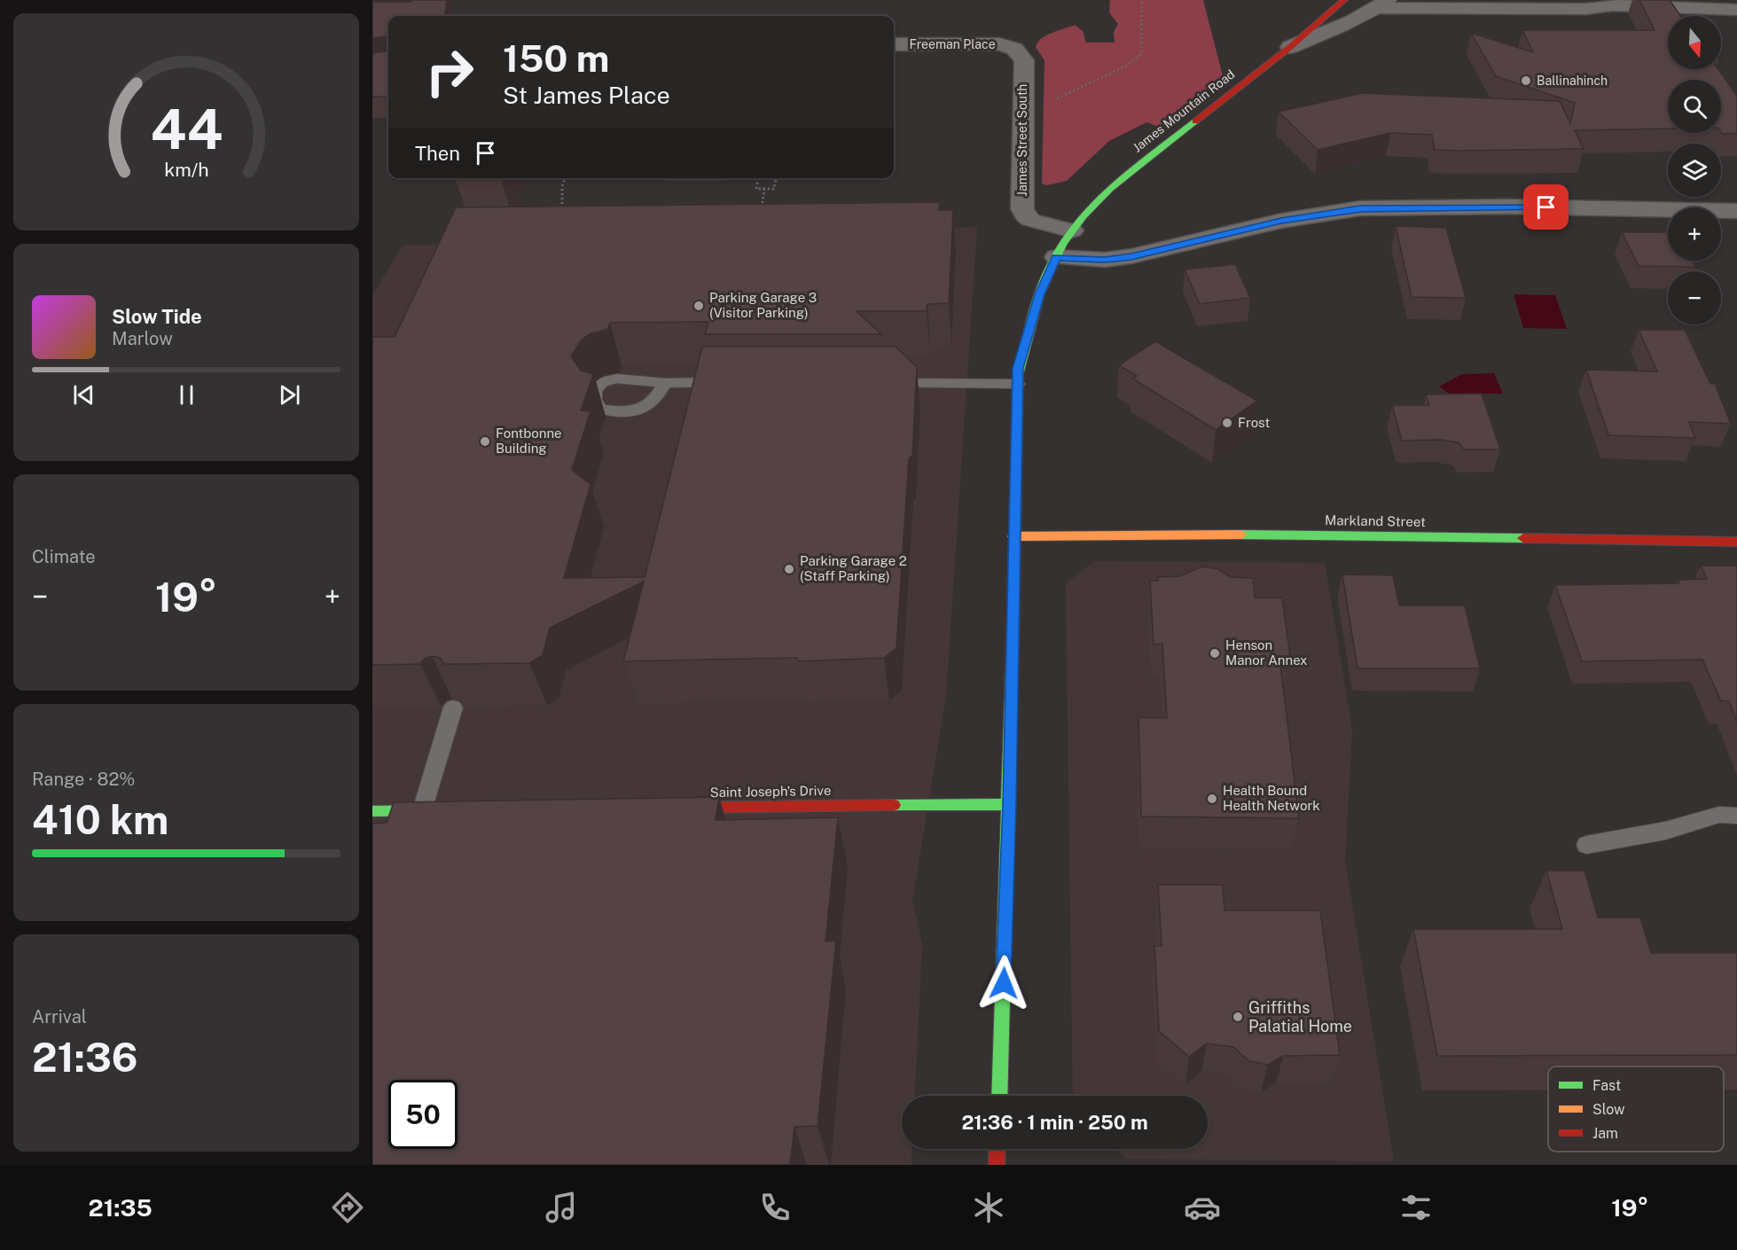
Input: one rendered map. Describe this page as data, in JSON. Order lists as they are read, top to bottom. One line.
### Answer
{"streets":{"main road":["James Mountain Road","Markland Street","Saint Joseph's Drive"],"street":["Freeman Place","James Street South"]},"crossings":[["Freeman Place","James Street South"],["James Mountain Road","James Street South"]],"places":["Ballinahinch","Parking Garage 3 (Visitor Parking)","Frost","Fontbonne Building","Parking Garage 2 (Staff Parking)","Henson Manor Annex","Health Bound Health Network","Griffiths Palatial Home"],"legend":["Fast","Slow","Jam"],"north":"bottom","page":{"map_buttons":["+","−"],"turn":["150 m","St James Place"],"then":"Then","song":["Slow Tide","Marlow"],"tile":["Climate",["Range · 82%","410 km"],["Arrival","21:36"]],"heat":["−","19°","+"],"limit":"50","trip":"21:36 · 1 min · 250 m","tabs":["21:35","19°"],"gauge":["44","km/h"]}}
